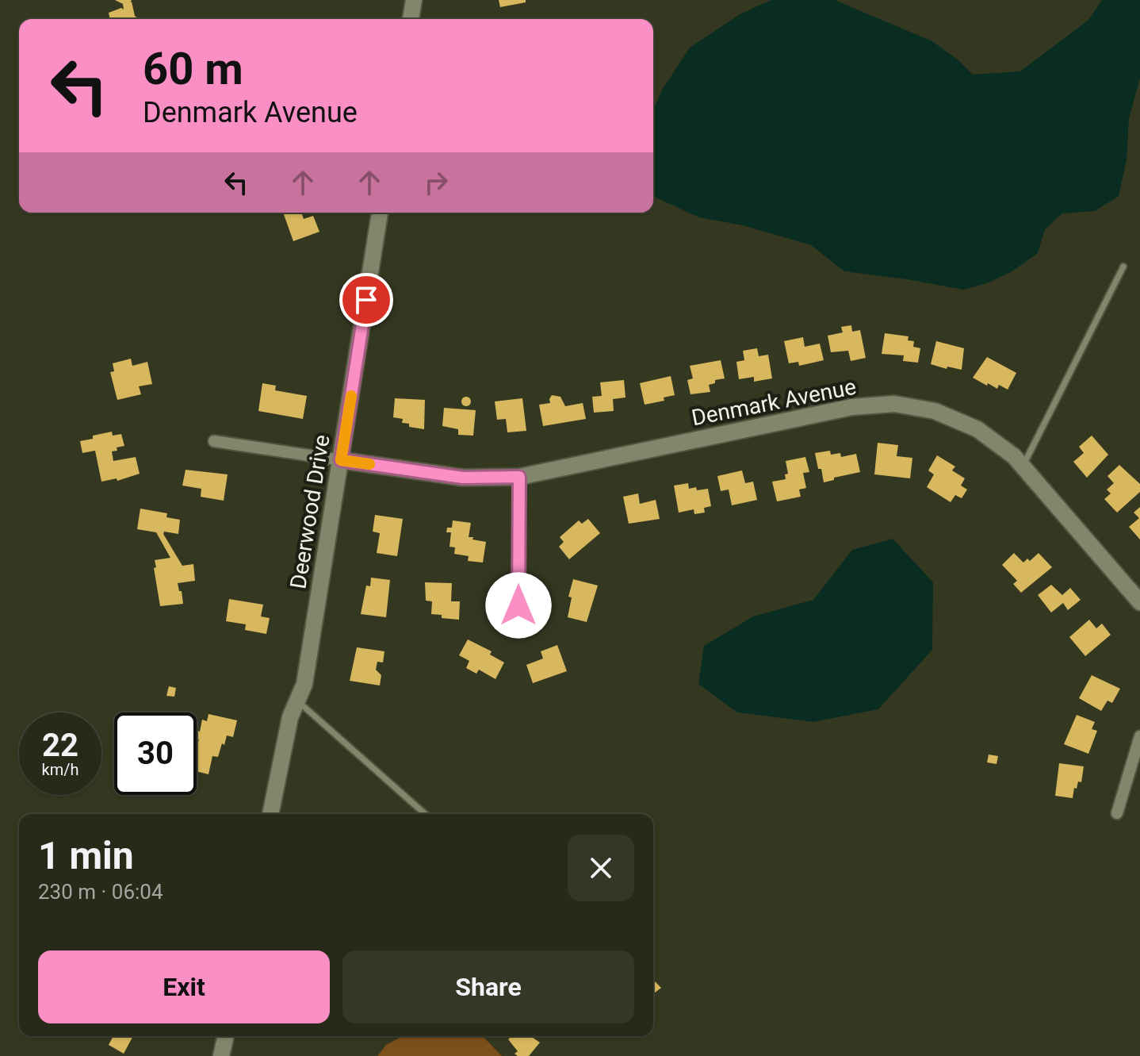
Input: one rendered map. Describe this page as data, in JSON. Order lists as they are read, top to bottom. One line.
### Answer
{"streets":{"street":["Denmark Avenue","Deerwood Drive"]},"crossings":[["Denmark Avenue","Deerwood Drive"]],"page":{"turn":["60 m","Denmark Avenue"],"speed":"22 km/h","limit":"30","heading":["1 min","230 m · 06:04"],"buttons":["Exit","Share"]}}
